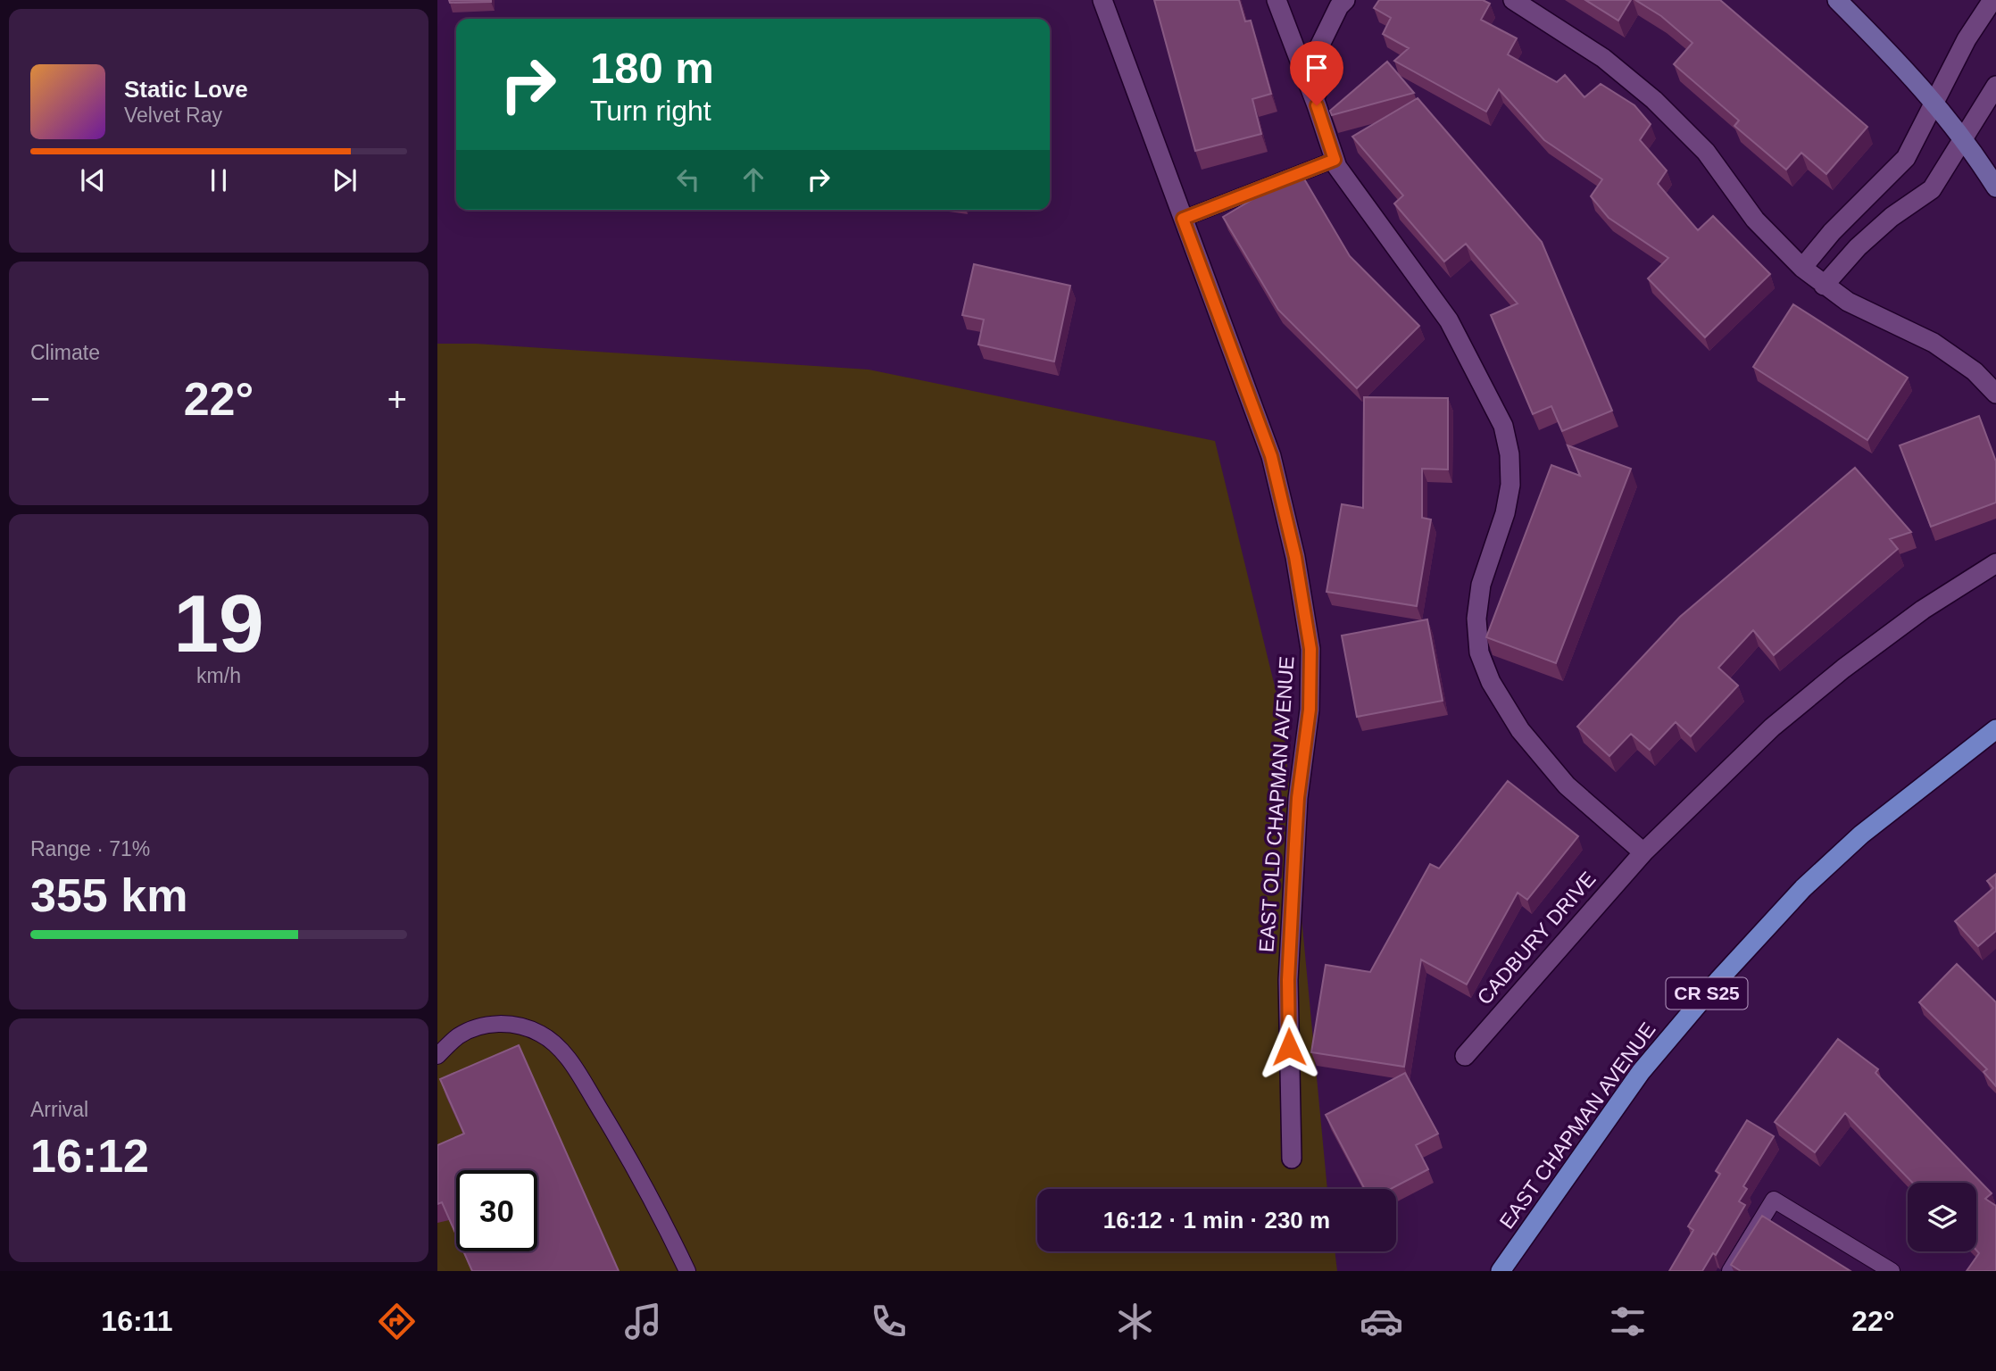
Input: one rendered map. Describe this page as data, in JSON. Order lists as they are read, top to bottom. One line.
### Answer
{"streets":{"main road":["CR S25","EAST CHAPMAN AVENUE"],"street":["EAST OLD CHAPMAN AVENUE","CADBURY DRIVE"]},"page":{"turn":["180 m","Turn right"],"song":["Static Love","Velvet Ray"],"tile":["Climate",["19","km/h"],["Range · 71%","355 km"],["Arrival","16:12"]],"heat":["−","22°","+"],"limit":"30","trip":"16:12 · 1 min · 230 m","tabs":["16:11","22°"]}}
